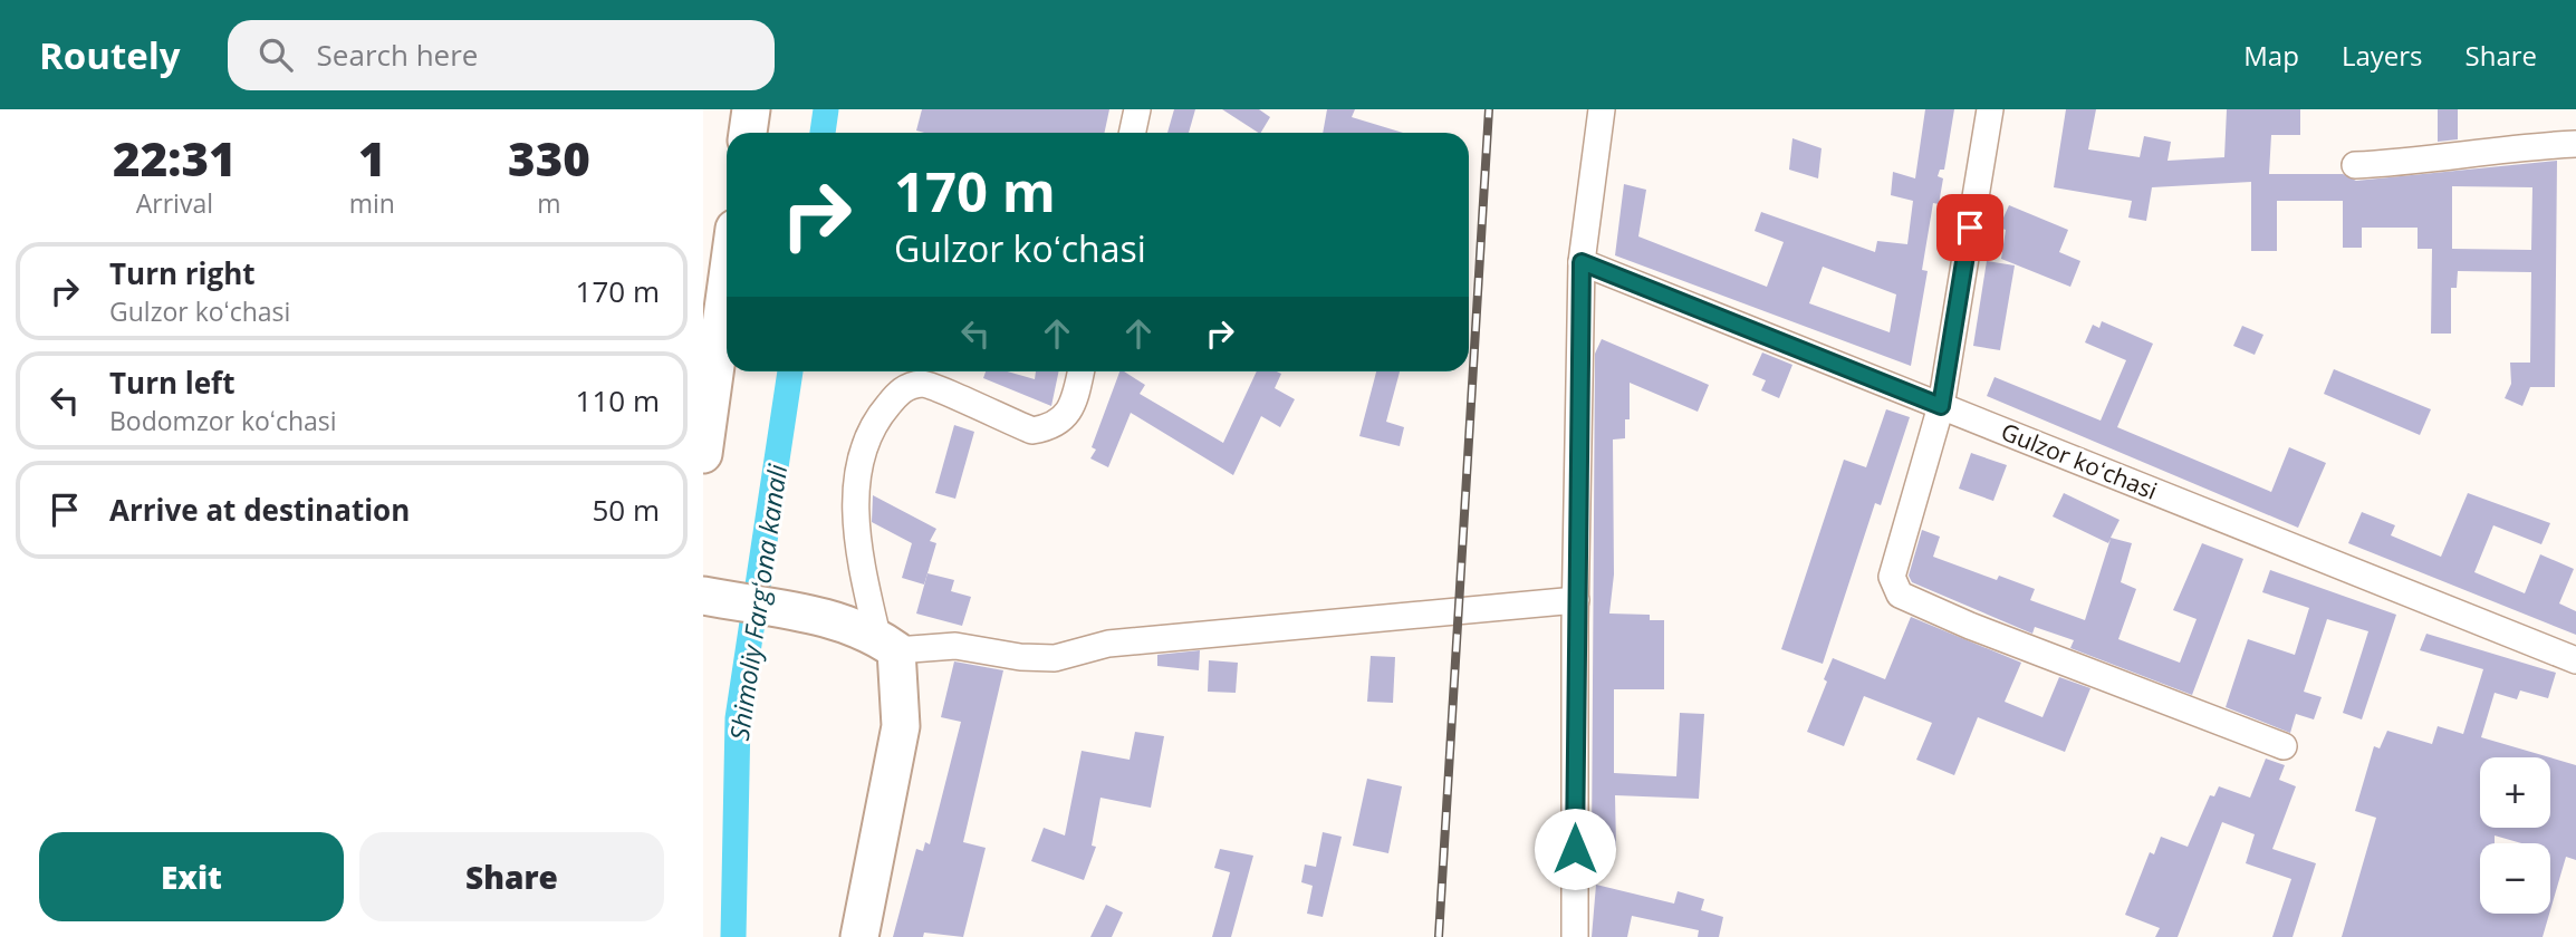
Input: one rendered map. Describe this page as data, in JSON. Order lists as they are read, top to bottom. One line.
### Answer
{"streets":{"street":["Gulzor koʻchasi"]},"water":["Shimoliy Fargʻona kanali"],"page":{"header":"Routely","search":"Search here","nav":["Map","Layers","Share"],"eta":["22:31","Arrival","1","min","330","m"],"turn":["170 m","Gulzor koʻchasi"],"list":[{"name":"Turn right","note":"Gulzor koʻchasi","value":"170 m"},{"name":"Turn left","note":"Bodomzor koʻchasi","value":"110 m"},{"name":"Arrive at destination","value":"50 m"}],"map_buttons":["+","−"],"buttons":["Exit","Share"]}}
